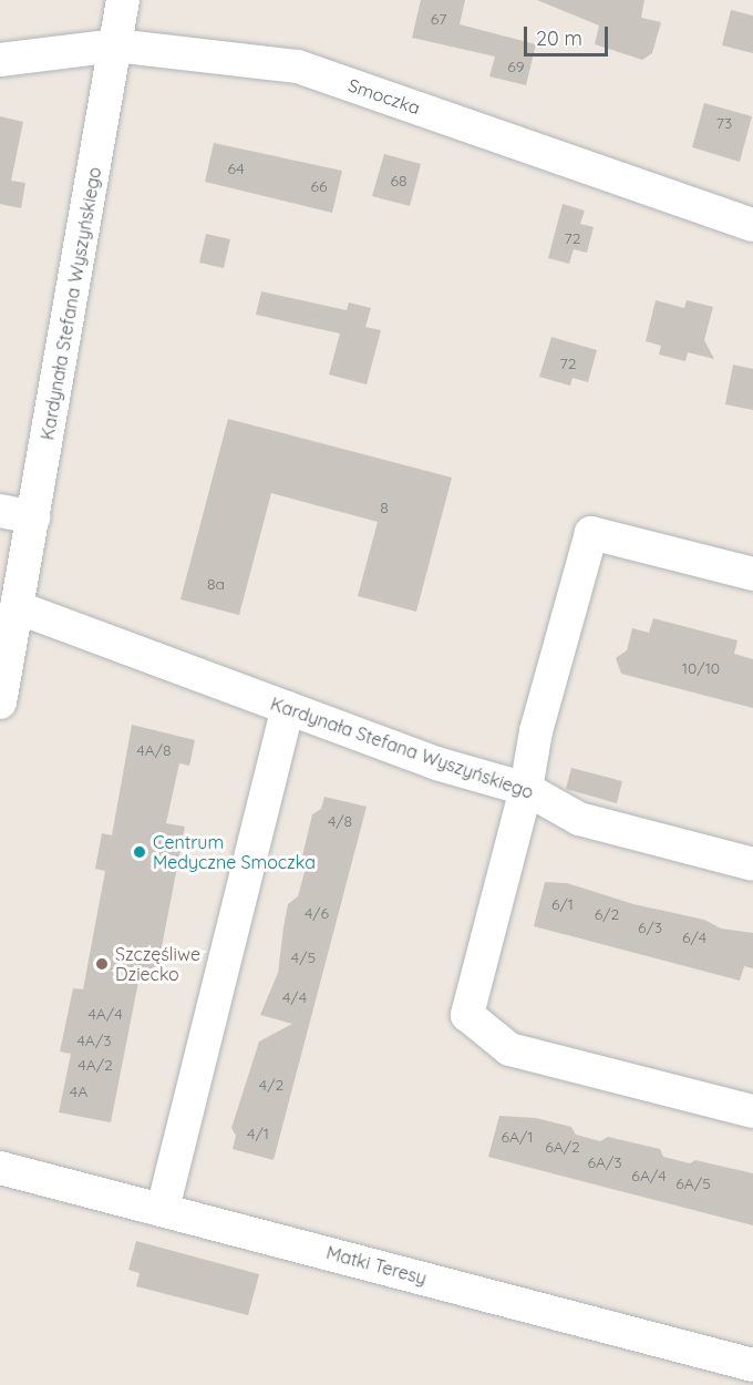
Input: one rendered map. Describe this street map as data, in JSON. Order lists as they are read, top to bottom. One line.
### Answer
{"streets":{"street":["Smoczka","Kardynała Stefana Wyszyńskiego","Matki Teresy"]},"crossings":[["Smoczka","Kardynała Stefana Wyszyńskiego"]],"places":["Centrum Medyczne Smoczka","Szczęśliwe Dziecko"],"house_numbers":["67","69","73","64","68","66","72","72","8","8a","10/10","4A/8","4/8","6/1","4/6","6/2","6/3","6/4","4/5","4/4","4A/4","4A/3","4A/2","4/2","4A","4/1","6A/1","6A/2","6A/3","6A/4","6A/5"],"scale_bar":"20 m"}
